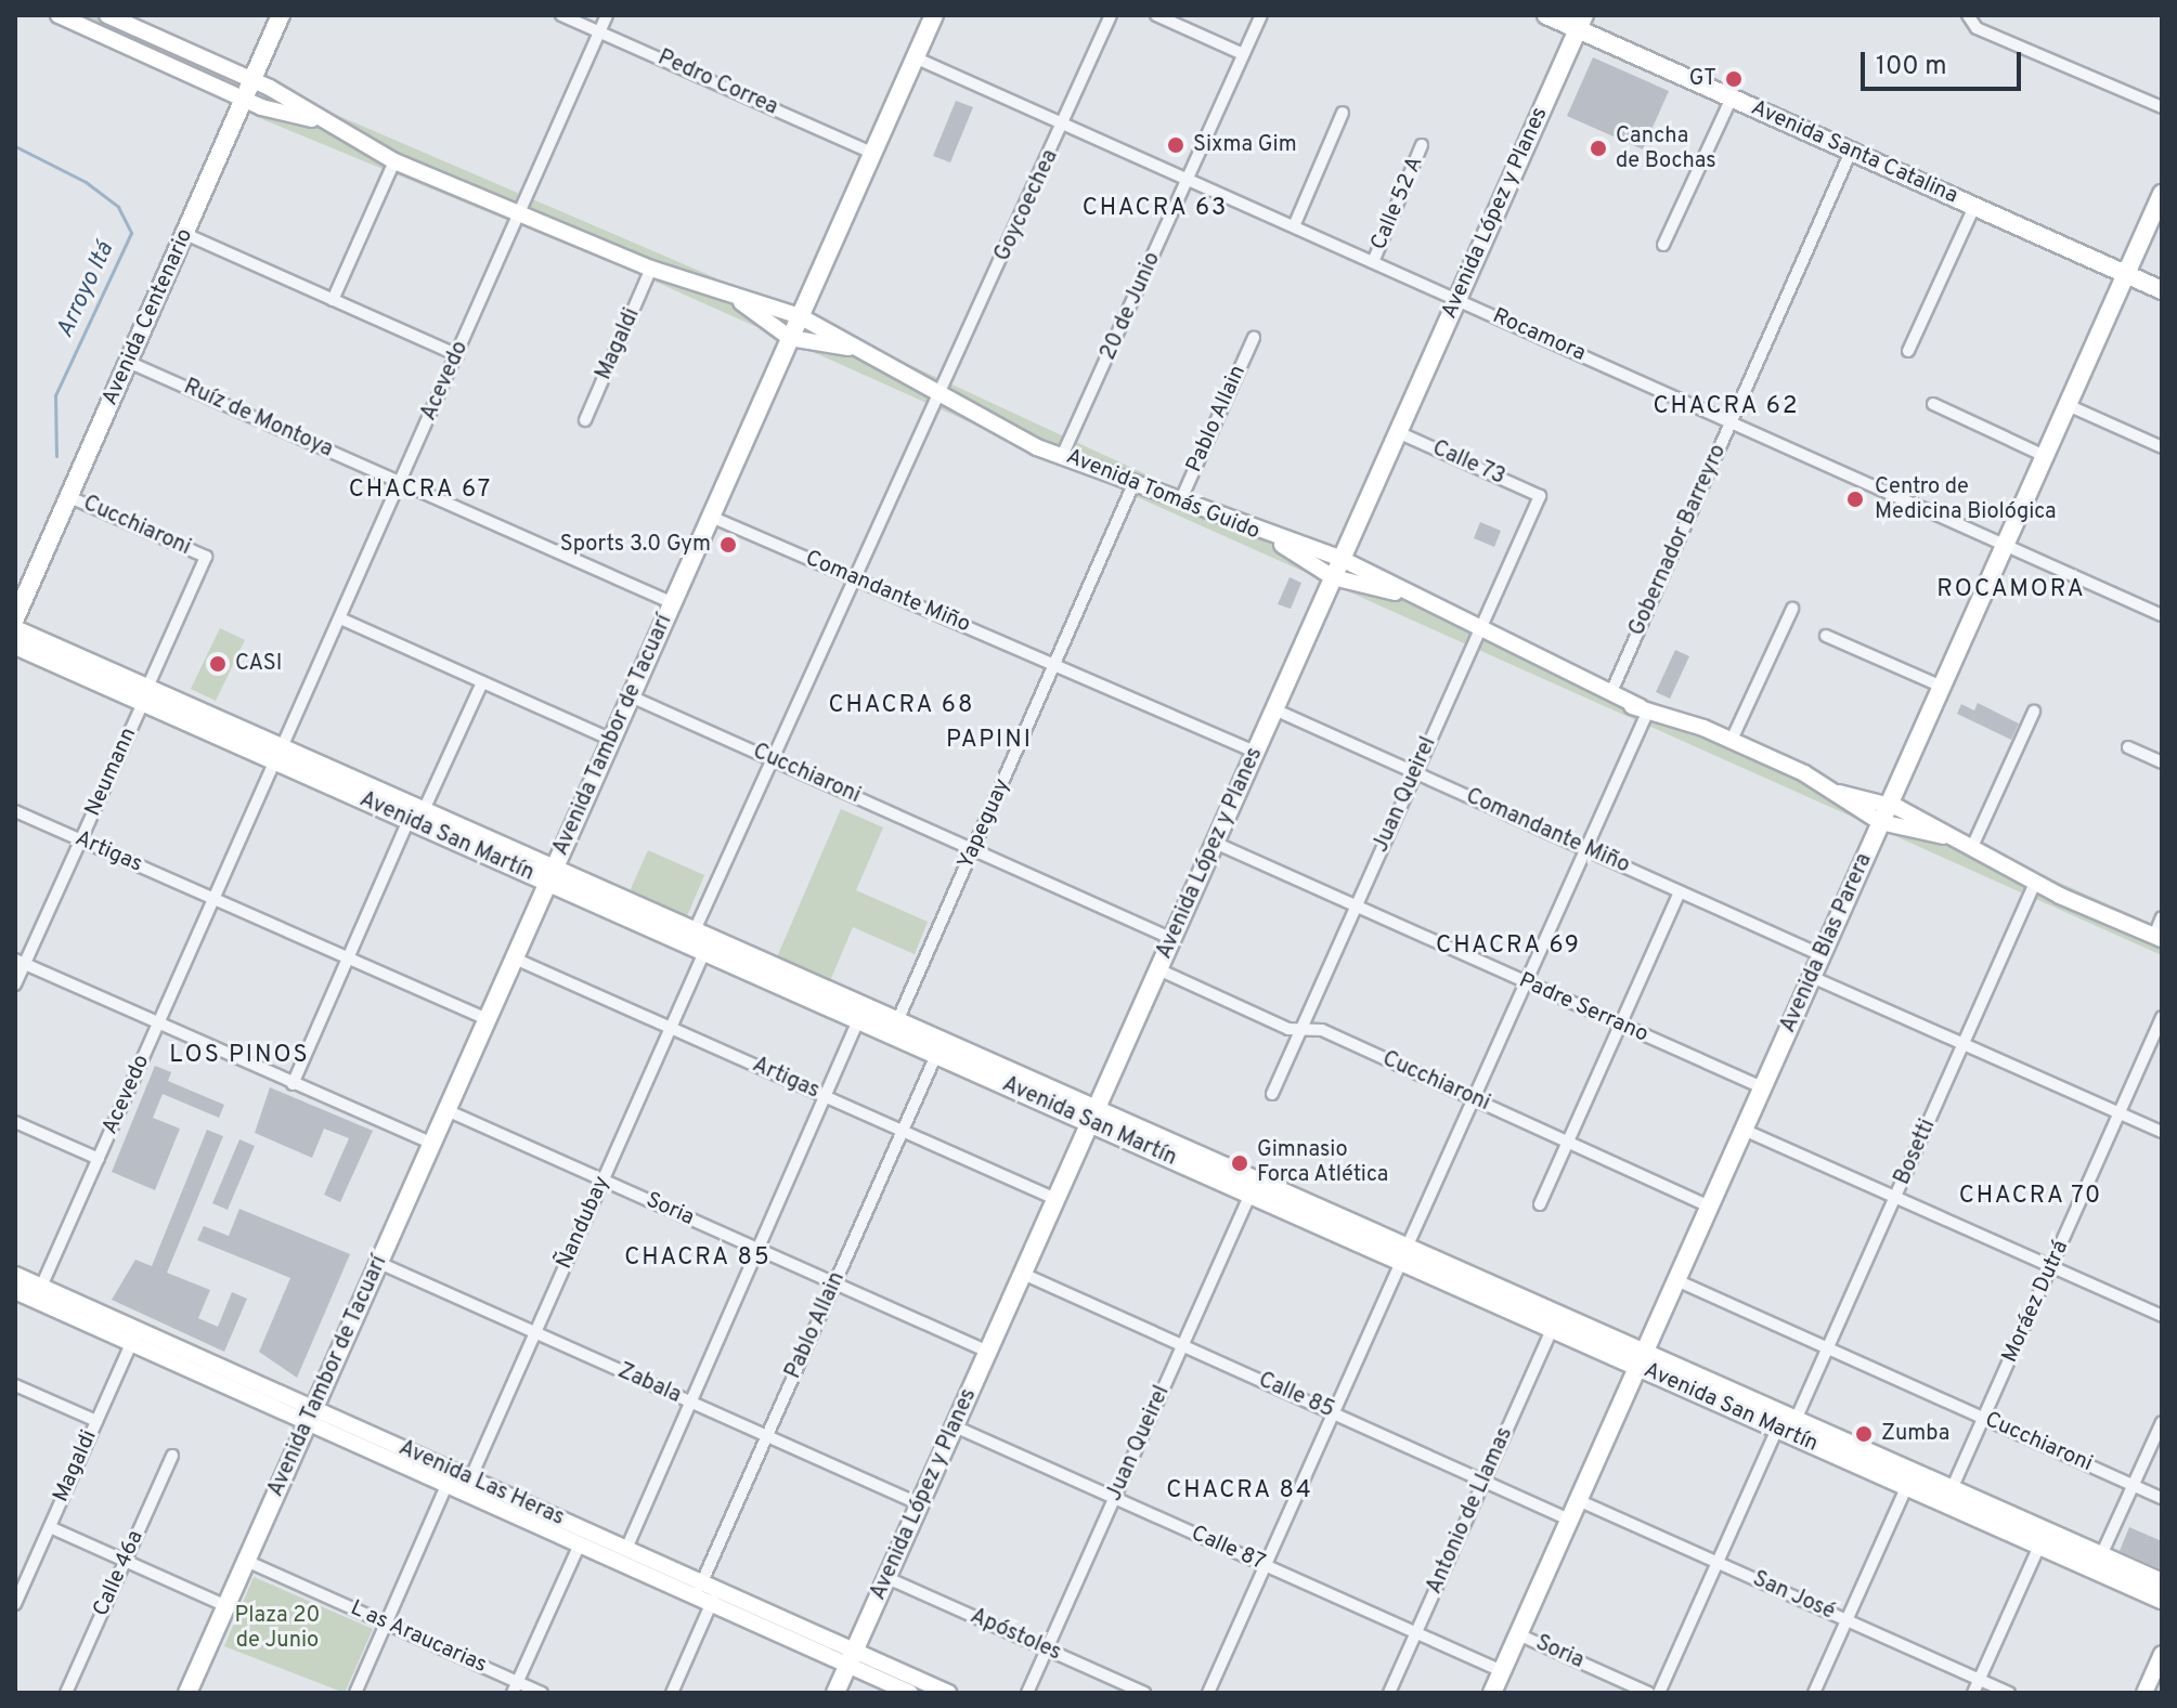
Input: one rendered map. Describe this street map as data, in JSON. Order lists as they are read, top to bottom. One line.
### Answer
{"streets":{"main road":["Avenida Santa Catalina","Avenida López y Planes","Avenida Centenario","Avenida Tomás Guido","Avenida Tambor de Tacuarí","Avenida San Martín","Avenida Blas Parera","Avenida Las Heras"],"street":["Pedro Correa","Calle 52 A","Goycoechea","20 de Junio","Rocamora","Magaldi","Acevedo","Ruíz de Montoya","Pablo Allain","Calle 73","Cucchiaroni","Gobernador Barreyro","Comandante Miño","Neumann","Juan Queirel","Yapeguay","Artigas","Padre Serrano","Bosetti","Soria","Ñandubay","Moráez Dutrá","Zabala","Calle 85","Antonio de Llamas","Calle 87","Calle 46a","San José","Apóstoles","L as Araucarias"]},"crossings":[["Pedro Correa","Acevedo"],["Pedro Correa","Avenida Tambor de Tacuarí"],["Avenida Santa Catalina","Avenida López y Planes"],["Avenida Santa Catalina","Gobernador Barreyro"],["Avenida Santa Catalina","Avenida Blas Parera"],["Calle 52 A","Rocamora"],["Goycoechea","Rocamora"],["Goycoechea","Avenida Tomás Guido"],["Goycoechea","Cucchiaroni"],["Goycoechea","Comandante Miño"],["Goycoechea","Avenida San Martín"],["Avenida López y Planes","Rocamora"],["Avenida López y Planes","Calle 73"],["Avenida López y Planes","Avenida Tomás Guido"],["Avenida López y Planes","Cucchiaroni"],["Avenida López y Planes","Comandante Miño"],["Avenida López y Planes","Avenida San Martín"],["Avenida López y Planes","Artigas"],["Avenida López y Planes","Padre Serrano"],["Avenida López y Planes","Soria"],["Avenida López y Planes","Zabala"],["Avenida López y Planes","Calle 85"],["Avenida López y Planes","Avenida Las Heras"],["Avenida López y Planes","Calle 87"],["Avenida López y Planes","Apóstoles"],["20 de Junio","Rocamora"],["20 de Junio","Avenida Tomás Guido"],["Avenida Centenario","Ruíz de Montoya"],["Avenida Centenario","Avenida Tomás Guido"],["Avenida Centenario","Cucchiaroni"],["Rocamora","Gobernador Barreyro"],["Rocamora","Avenida Tambor de Tacuarí"],["Rocamora","Avenida Blas Parera"],["Magaldi","Avenida Tomás Guido"],["Magaldi","Avenida Las Heras"],["Acevedo","Ruíz de Montoya"],["Acevedo","Avenida Tomás Guido"],["Acevedo","Avenida San Martín"],["Acevedo","Artigas"],["Acevedo","Avenida Las Heras"],["Ruíz de Montoya","Avenida Tambor de Tacuarí"],["Pablo Allain","Avenida Tomás Guido"],["Pablo Allain","Avenida San Martín"],["Pablo Allain","Artigas"],["Pablo Allain","Soria"],["Pablo Allain","Zabala"],["Pablo Allain","Avenida Las Heras"],["Calle 73","Juan Queirel"],["Avenida Tomás Guido","Gobernador Barreyro"],["Avenida Tomás Guido","Avenida Tambor de Tacuarí"],["Avenida Tomás Guido","Juan Queirel"],["Avenida Tomás Guido","Yapeguay"],["Avenida Tomás Guido","Avenida Blas Parera"],["Avenida Tomás Guido","Bosetti"],["Cucchiaroni","Avenida Tambor de Tacuarí"],["Cucchiaroni","Neumann"],["Cucchiaroni","Juan Queirel"],["Cucchiaroni","Yapeguay"],["Cucchiaroni","Avenida Blas Parera"],["Cucchiaroni","Bosetti"],["Cucchiaroni","Moráez Dutrá"],["Comandante Miño","Avenida Tambor de Tacuarí"],["Comandante Miño","Juan Queirel"],["Comandante Miño","Yapeguay"],["Comandante Miño","Avenida Blas Parera"],["Avenida Tambor de Tacuarí","Avenida San Martín"],["Avenida Tambor de Tacuarí","Artigas"],["Avenida Tambor de Tacuarí","Soria"],["Avenida Tambor de Tacuarí","Zabala"],["Avenida Tambor de Tacuarí","Avenida Las Heras"],["Avenida Tambor de Tacuarí","L as Araucarias"],["Neumann","Avenida San Martín"],["Neumann","Artigas"],["Juan Queirel","Avenida San Martín"],["Juan Queirel","Padre Serrano"],["Juan Queirel","Calle 85"],["Juan Queirel","Calle 87"],["Juan Queirel","Apóstoles"],["Yapeguay","Avenida San Martín"],["Avenida San Martín","Avenida Blas Parera"],["Avenida San Martín","Bosetti"],["Avenida San Martín","Ñandubay"],["Avenida San Martín","Moráez Dutrá"],["Avenida San Martín","Antonio de Llamas"],["Artigas","Ñandubay"],["Avenida Blas Parera","Padre Serrano"],["Avenida Blas Parera","Soria"],["Avenida Blas Parera","Calle 85"],["Avenida Blas Parera","Calle 87"],["Avenida Blas Parera","San José"],["Soria","Ñandubay"],["Ñandubay","Zabala"],["Ñandubay","Avenida Las Heras"],["Calle 85","Antonio de Llamas"],["Antonio de Llamas","Calle 87"]],"districts":["CHACRA 63","CHACRA 62","CHACRA 67","ROCAMORA","CHACRA 68","PAPINI","CHACRA 69","LOS PINOS","CHACRA 70","CHACRA 85","CHACRA 84"],"water":["Arroyo Itá"],"parks":["Plaza 20 de Junio"],"places":["GT","Sixma Gim","Cancha de Bochas","Centro de Medicina Biológica","Sports 3.0 Gym","CASI","Gimnasio Forca Atlética","Zumba"],"scale_bar":"100 m"}
